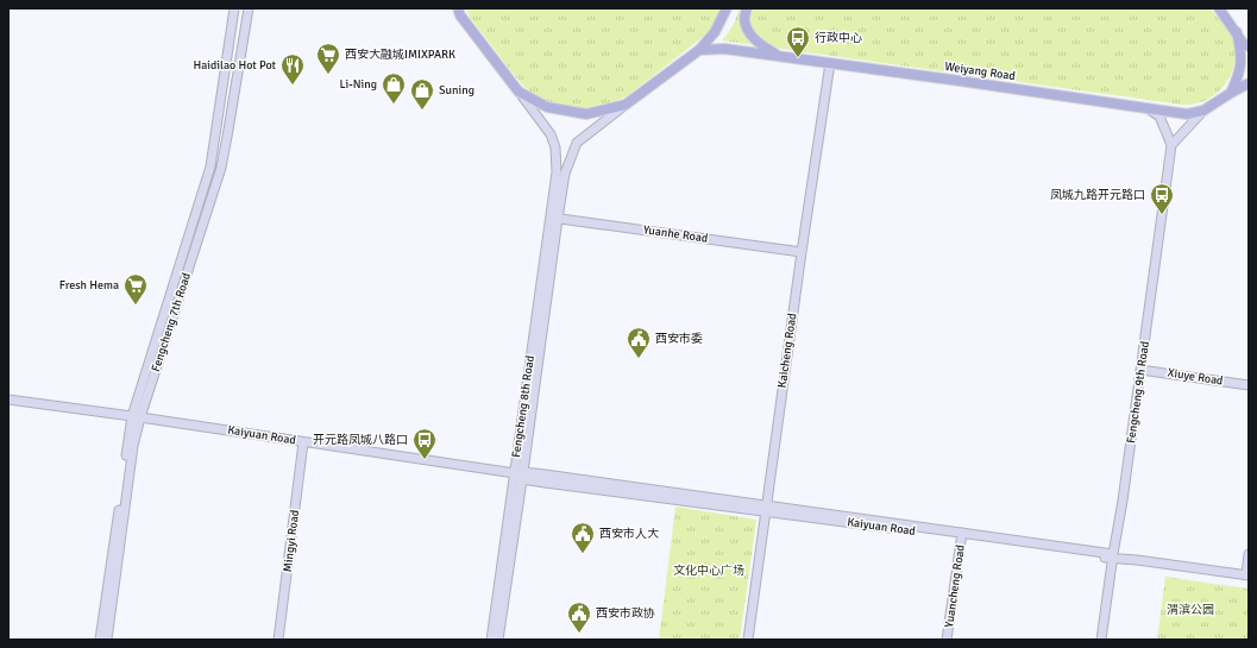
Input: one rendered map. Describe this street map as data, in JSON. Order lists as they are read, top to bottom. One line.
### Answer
{"streets":{"main road":["Weiyang Road"],"street":["Yuanhe Road","Fengcheng 7th Road","Kaicheng Road","Xiuye Road","Fengcheng 9th Road","Fengcheng 8th Road","Kaiyuan Road","Mingyi Road","Yuancheng Road"]},"crossings":[["Weiyang Road","Kaicheng Road"],["Yuanhe Road","Kaicheng Road"],["Yuanhe Road","Fengcheng 8th Road"],["Fengcheng 7th Road","Kaiyuan Road"],["Kaicheng Road","Kaiyuan Road"],["Xiuye Road","Fengcheng 9th Road"],["Fengcheng 9th Road","Kaiyuan Road"],["Fengcheng 8th Road","Kaiyuan Road"],["Kaiyuan Road","Mingyi Road"],["Kaiyuan Road","Yuancheng Road"]],"parks":["文化中心广场","渭滨公园"],"places":{"bus stop":["行政中心","凤城九路开元路口","开元路凤城八路口"],"supermarket":["西安大融城IMIXPARK","Fresh Hema"],"restaurant":["Haidilao Hot Pot"],"shop":["Li-Ning","Suning"],"public building":["西安市委","西安市人大","西安市政协"]}}
